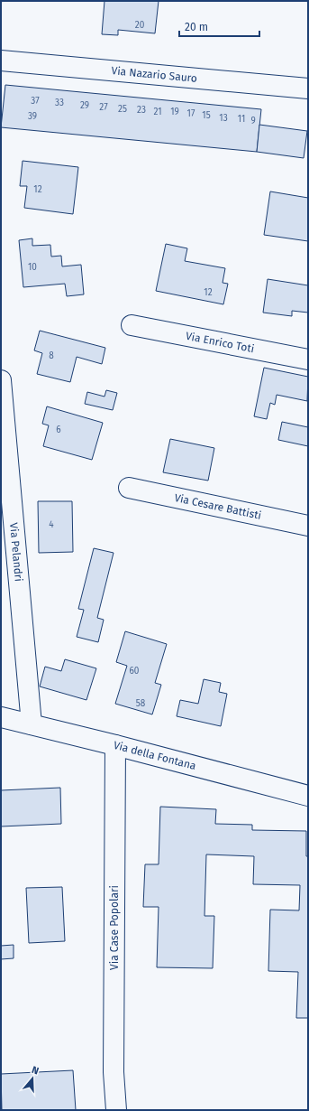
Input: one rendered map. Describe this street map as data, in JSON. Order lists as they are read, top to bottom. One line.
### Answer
{"streets":{"street":["Via Nazario Sauro","Via Enrico Toti","Via Cesare Battisti","Via Pelandri","Via della Fontana","Via Case Popolari"]},"crossings":[["Via Pelandri","Via della Fontana"],["Via della Fontana","Via Case Popolari"]],"house_numbers":["20","37","33","29","27","25","23","21","19","17","15","39","13","11","9","12","10","12","8","6","4","60","58"],"scale_bar":"20 m","north":"top"}
